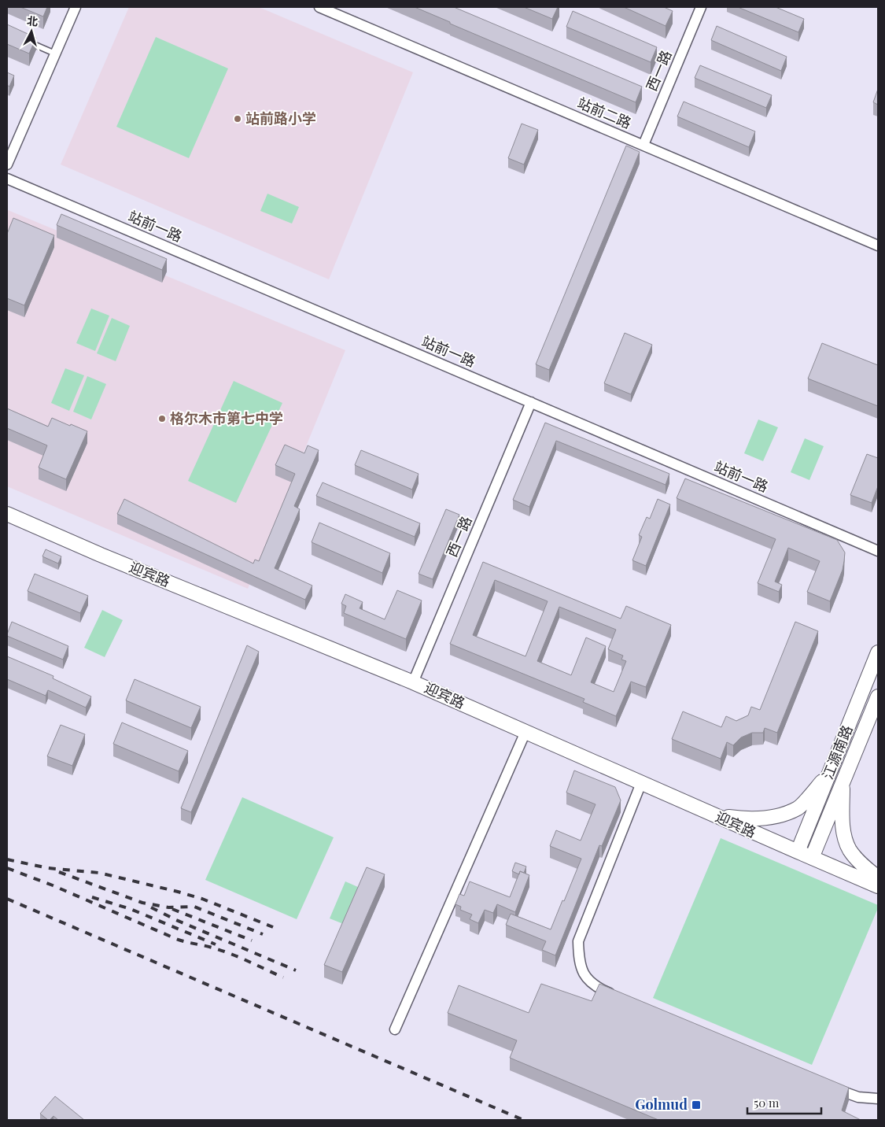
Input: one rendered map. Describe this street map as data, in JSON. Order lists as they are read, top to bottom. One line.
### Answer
{"streets":{"main road":["迎宾路","江源南路"],"street":["西一路","站前二路","站前一路"]},"crossings":[["西一路","站前二路"],["西一路","站前一路"],["西一路","迎宾路"],["迎宾路","江源南路"]],"places":{"other":["站前路小学","格尔木市第七中学"],"transit":["Golmud"]},"scale_bar":"50 m","north":"top"}
